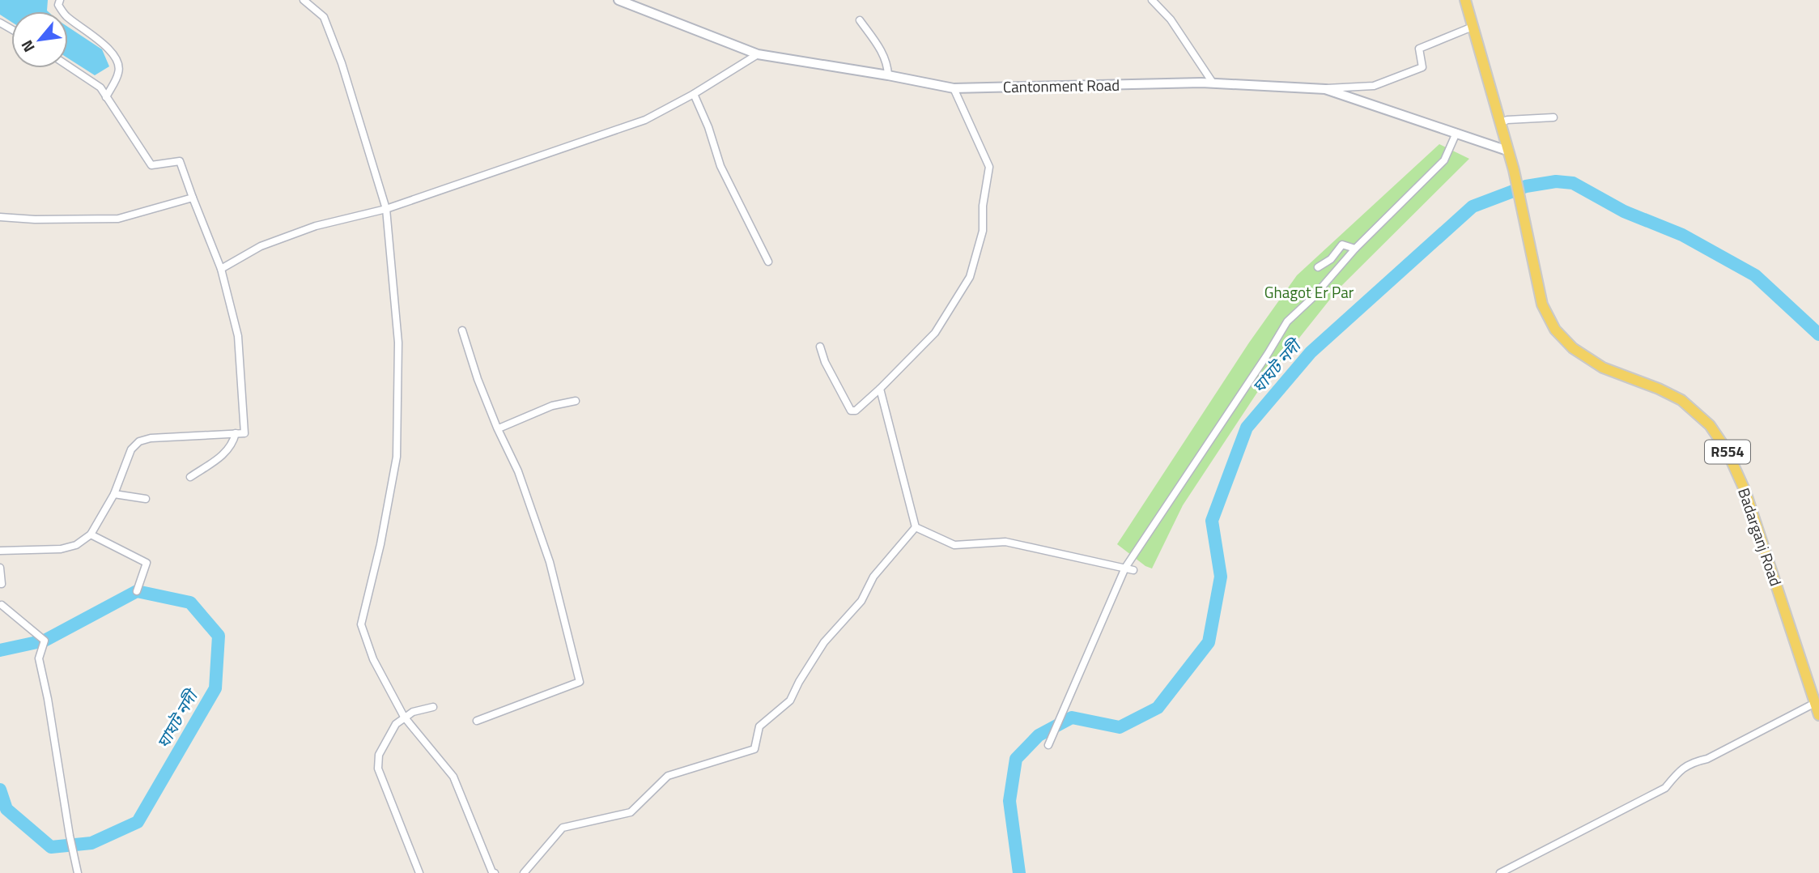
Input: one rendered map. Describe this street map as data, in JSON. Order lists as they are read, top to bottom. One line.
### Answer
{"streets":{"main road":["R554","Badarganj Road"],"street":["Cantonment Road"]},"crossings":[["Cantonment Road","Badarganj Road"]],"water":["ঘাঘট নদী"],"parks":["Ghagot Er Par"],"north":"bottom left"}
